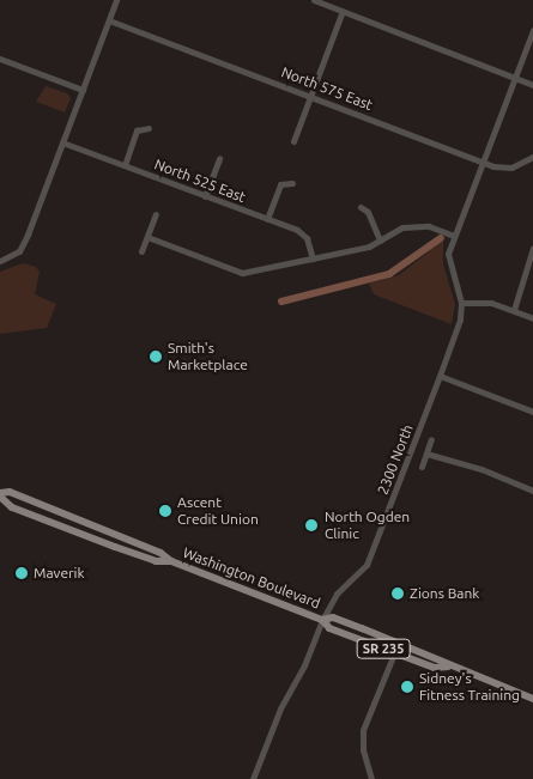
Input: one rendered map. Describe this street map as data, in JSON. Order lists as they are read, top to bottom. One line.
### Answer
{"streets":{"main road":["Washington Boulevard","SR 235"],"street":["North 575 East","North 525 East","2300 North"]},"crossings":[["North 575 East","2300 North"],["2300 North","Washington Boulevard"]],"places":["Smith's Marketplace","Ascent Credit Union","North Ogden Clinic","Maverik","Zions Bank","Sidney's Fitness Training"]}
